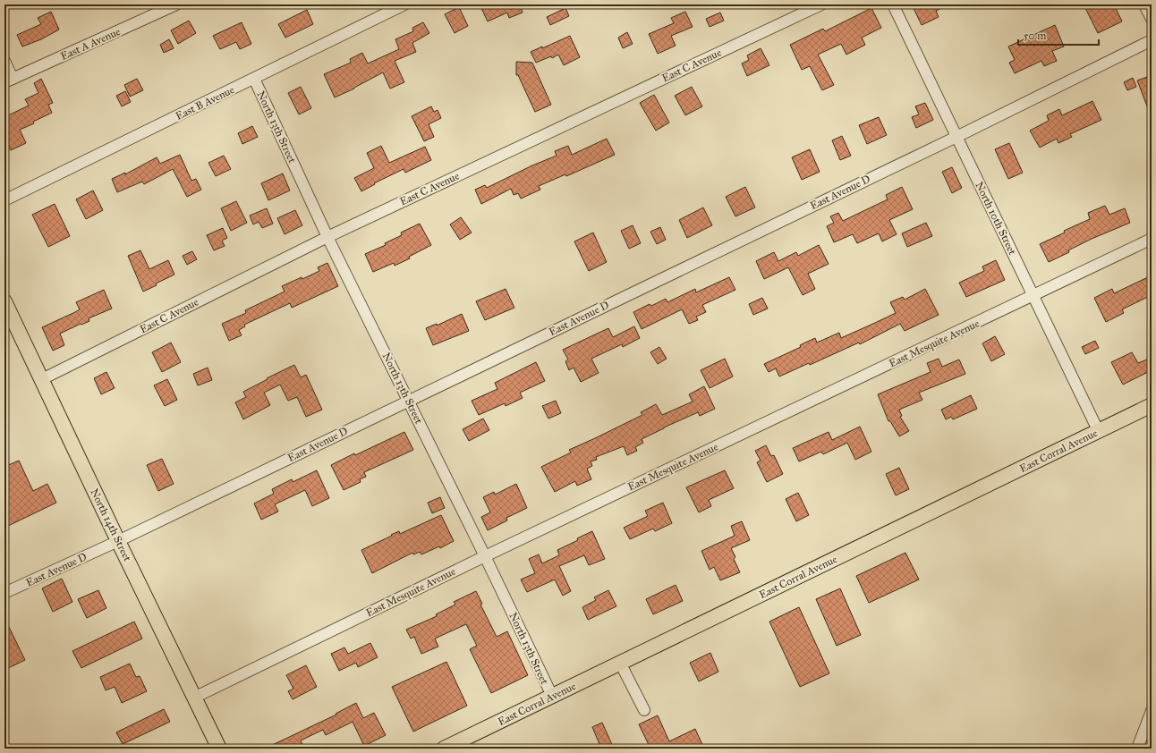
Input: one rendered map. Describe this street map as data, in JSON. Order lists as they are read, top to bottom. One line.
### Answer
{"streets":{"main road":["East Corral Avenue","North 14th Street"],"street":["East A Avenue","East C Avenue","East B Avenue","North 13th Street","East Avenue D","North 10th Street","East Mesquite Avenue"]},"crossings":[["East C Avenue","North 13th Street"],["East C Avenue","North 14th Street"],["East B Avenue","North 13th Street"],["North 13th Street","East Avenue D"],["North 13th Street","East Mesquite Avenue"],["North 13th Street","East Corral Avenue"],["East Avenue D","North 10th Street"],["East Avenue D","North 14th Street"],["North 10th Street","East Mesquite Avenue"],["North 10th Street","East Corral Avenue"],["East Mesquite Avenue","North 14th Street"]],"scale_bar":"50 m"}
